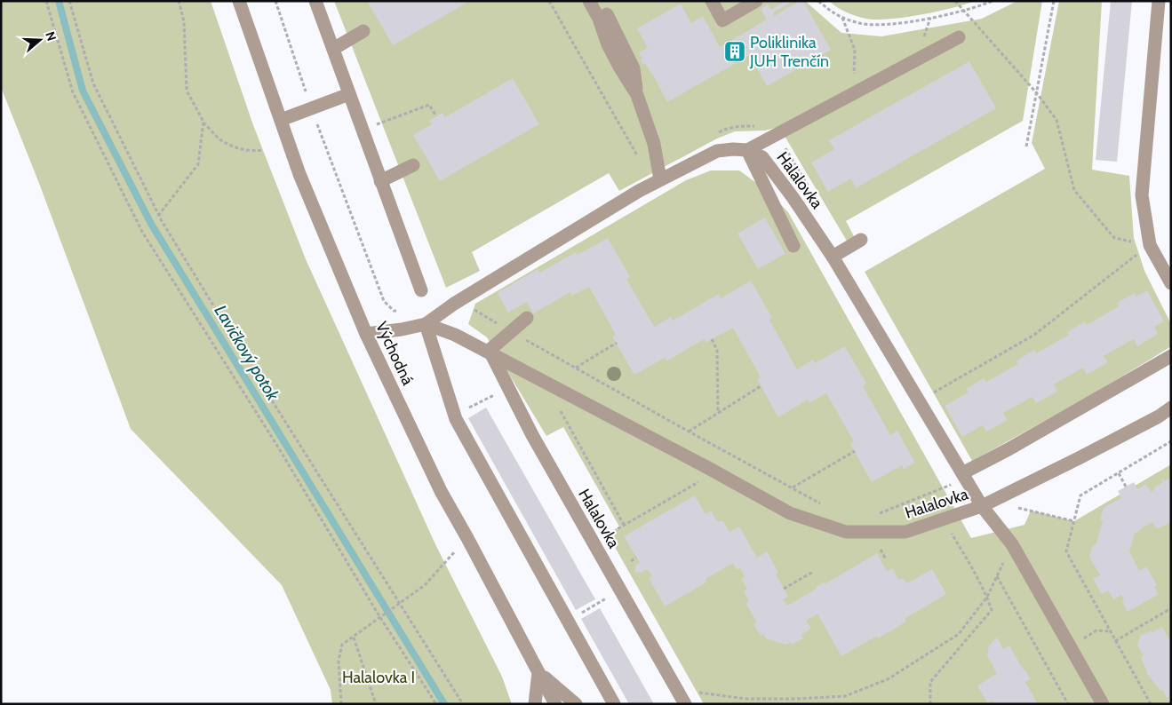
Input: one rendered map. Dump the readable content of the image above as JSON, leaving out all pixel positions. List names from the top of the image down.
{
  "streets": {
    "street": ["Halalovka", "Východná"]
  },
  "water": ["Lavičkový potok"],
  "parks": ["Halalovka I"],
  "places": {
    "building": ["Poliklinika JUH Trenčín"]
  },
  "north": "right"
}
